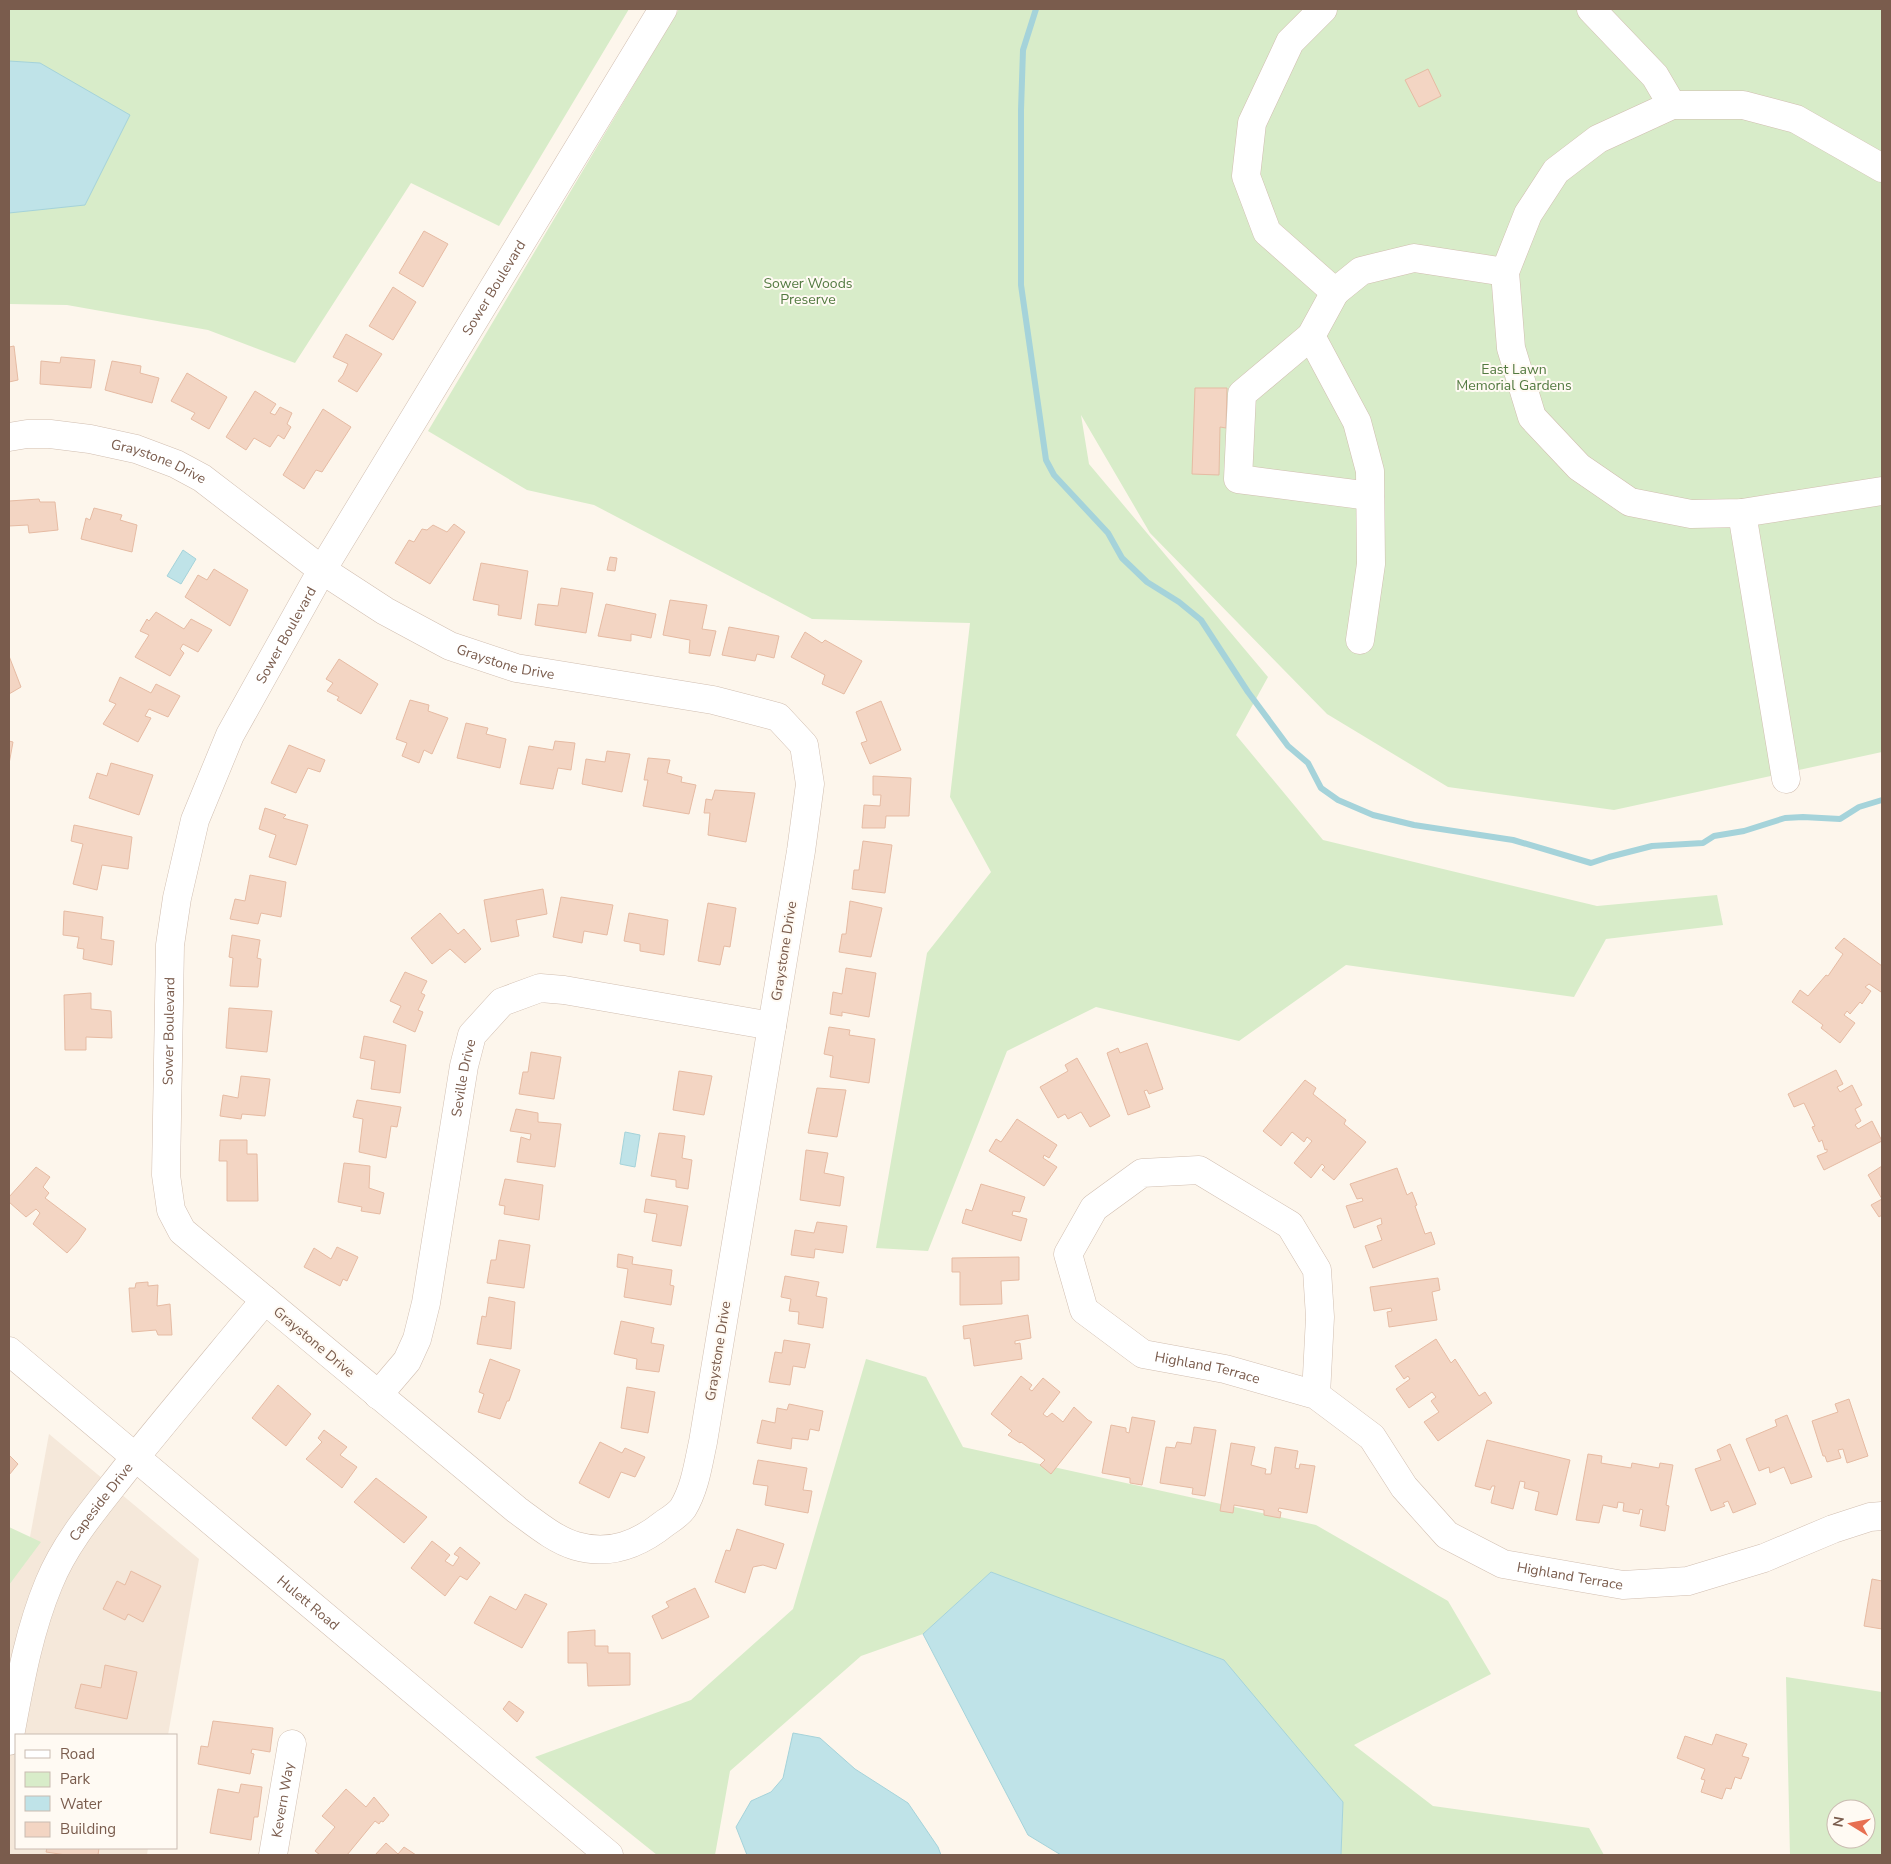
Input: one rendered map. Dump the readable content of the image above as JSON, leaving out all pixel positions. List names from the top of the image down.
{
  "streets": {
    "street": [
      "Sower Boulevard",
      "Graystone Drive",
      "Seville Drive",
      "Highland Terrace",
      "Capeside Drive",
      "Hulett Road",
      "Kevern Way"
    ]
  },
  "crossings": [
    ["Sower Boulevard", "Graystone Drive"],
    ["Sower Boulevard", "Capeside Drive"],
    ["Graystone Drive", "Seville Drive"],
    ["Graystone Drive", "Capeside Drive"],
    ["Capeside Drive", "Hulett Road"]
  ],
  "parks": ["Sower Woods Preserve", "East Lawn Memorial Gardens"],
  "legend": [
    "Road",
    "Park",
    "Water",
    "Building"
  ],
  "north": "left"
}
